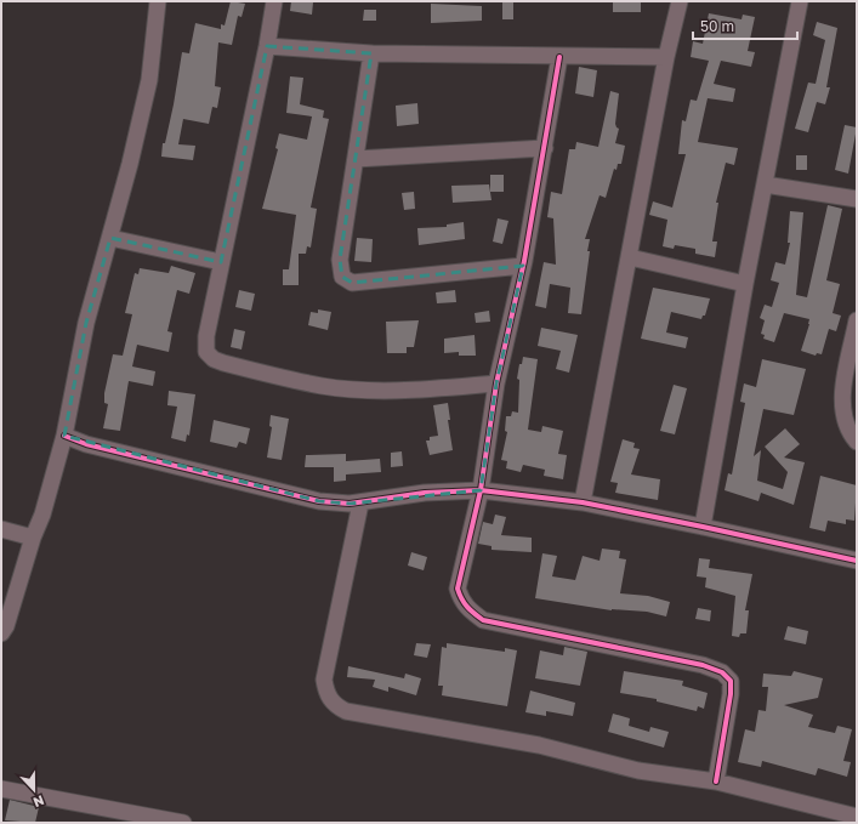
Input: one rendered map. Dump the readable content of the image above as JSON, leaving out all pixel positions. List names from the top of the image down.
{
  "scale_bar": "50 m",
  "north": "bottom"
}
